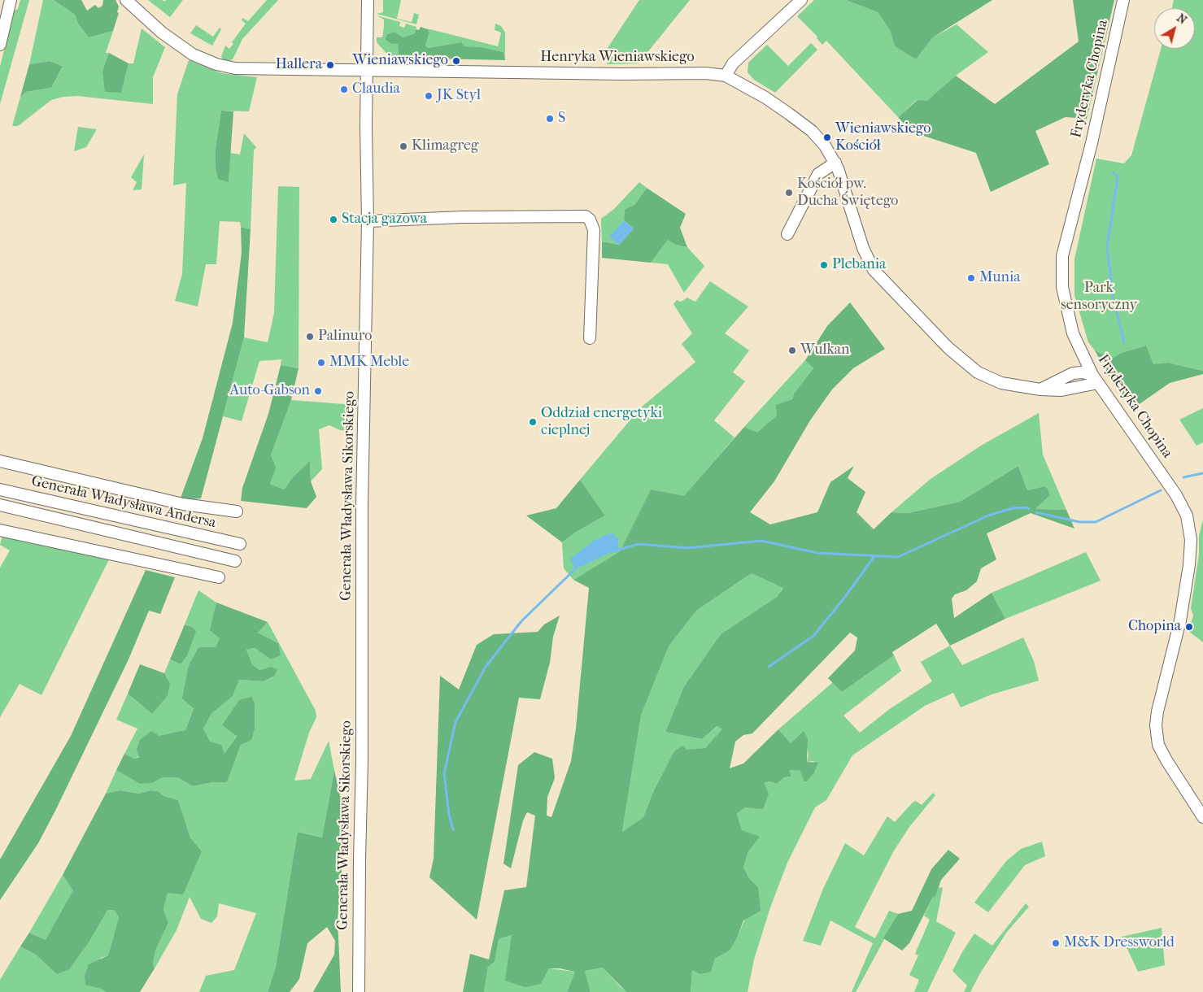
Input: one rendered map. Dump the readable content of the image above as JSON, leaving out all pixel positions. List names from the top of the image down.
{
  "streets": {
    "street": [
      "Henryka Wieniawskiego",
      "Fryderyka Chopina",
      "Generała Władysława Sikorskiego",
      "Generała Władysława Andersa"
    ]
  },
  "crossings": [
    ["Henryka Wieniawskiego", "Fryderyka Chopina"],
    ["Henryka Wieniawskiego", "Generała Władysława Sikorskiego"]
  ],
  "parks": ["Park sensoryczny"],
  "places": [
    "Wieniawskiego",
    "Hallera",
    "Claudia",
    "JK Styl",
    "S",
    "Wieniawskiego Kościół",
    "Klimagreg",
    "Kościół pw. Ducha Świętego",
    "Stacja gazowa",
    "Plebania",
    "Munia",
    "Palinuro",
    "Wulkan",
    "MMK Meble",
    "Auto-Gabson",
    "Oddział energetyki cieplnej",
    "Chopina",
    "M&K Dressworld"
  ],
  "north": "top right"
}
